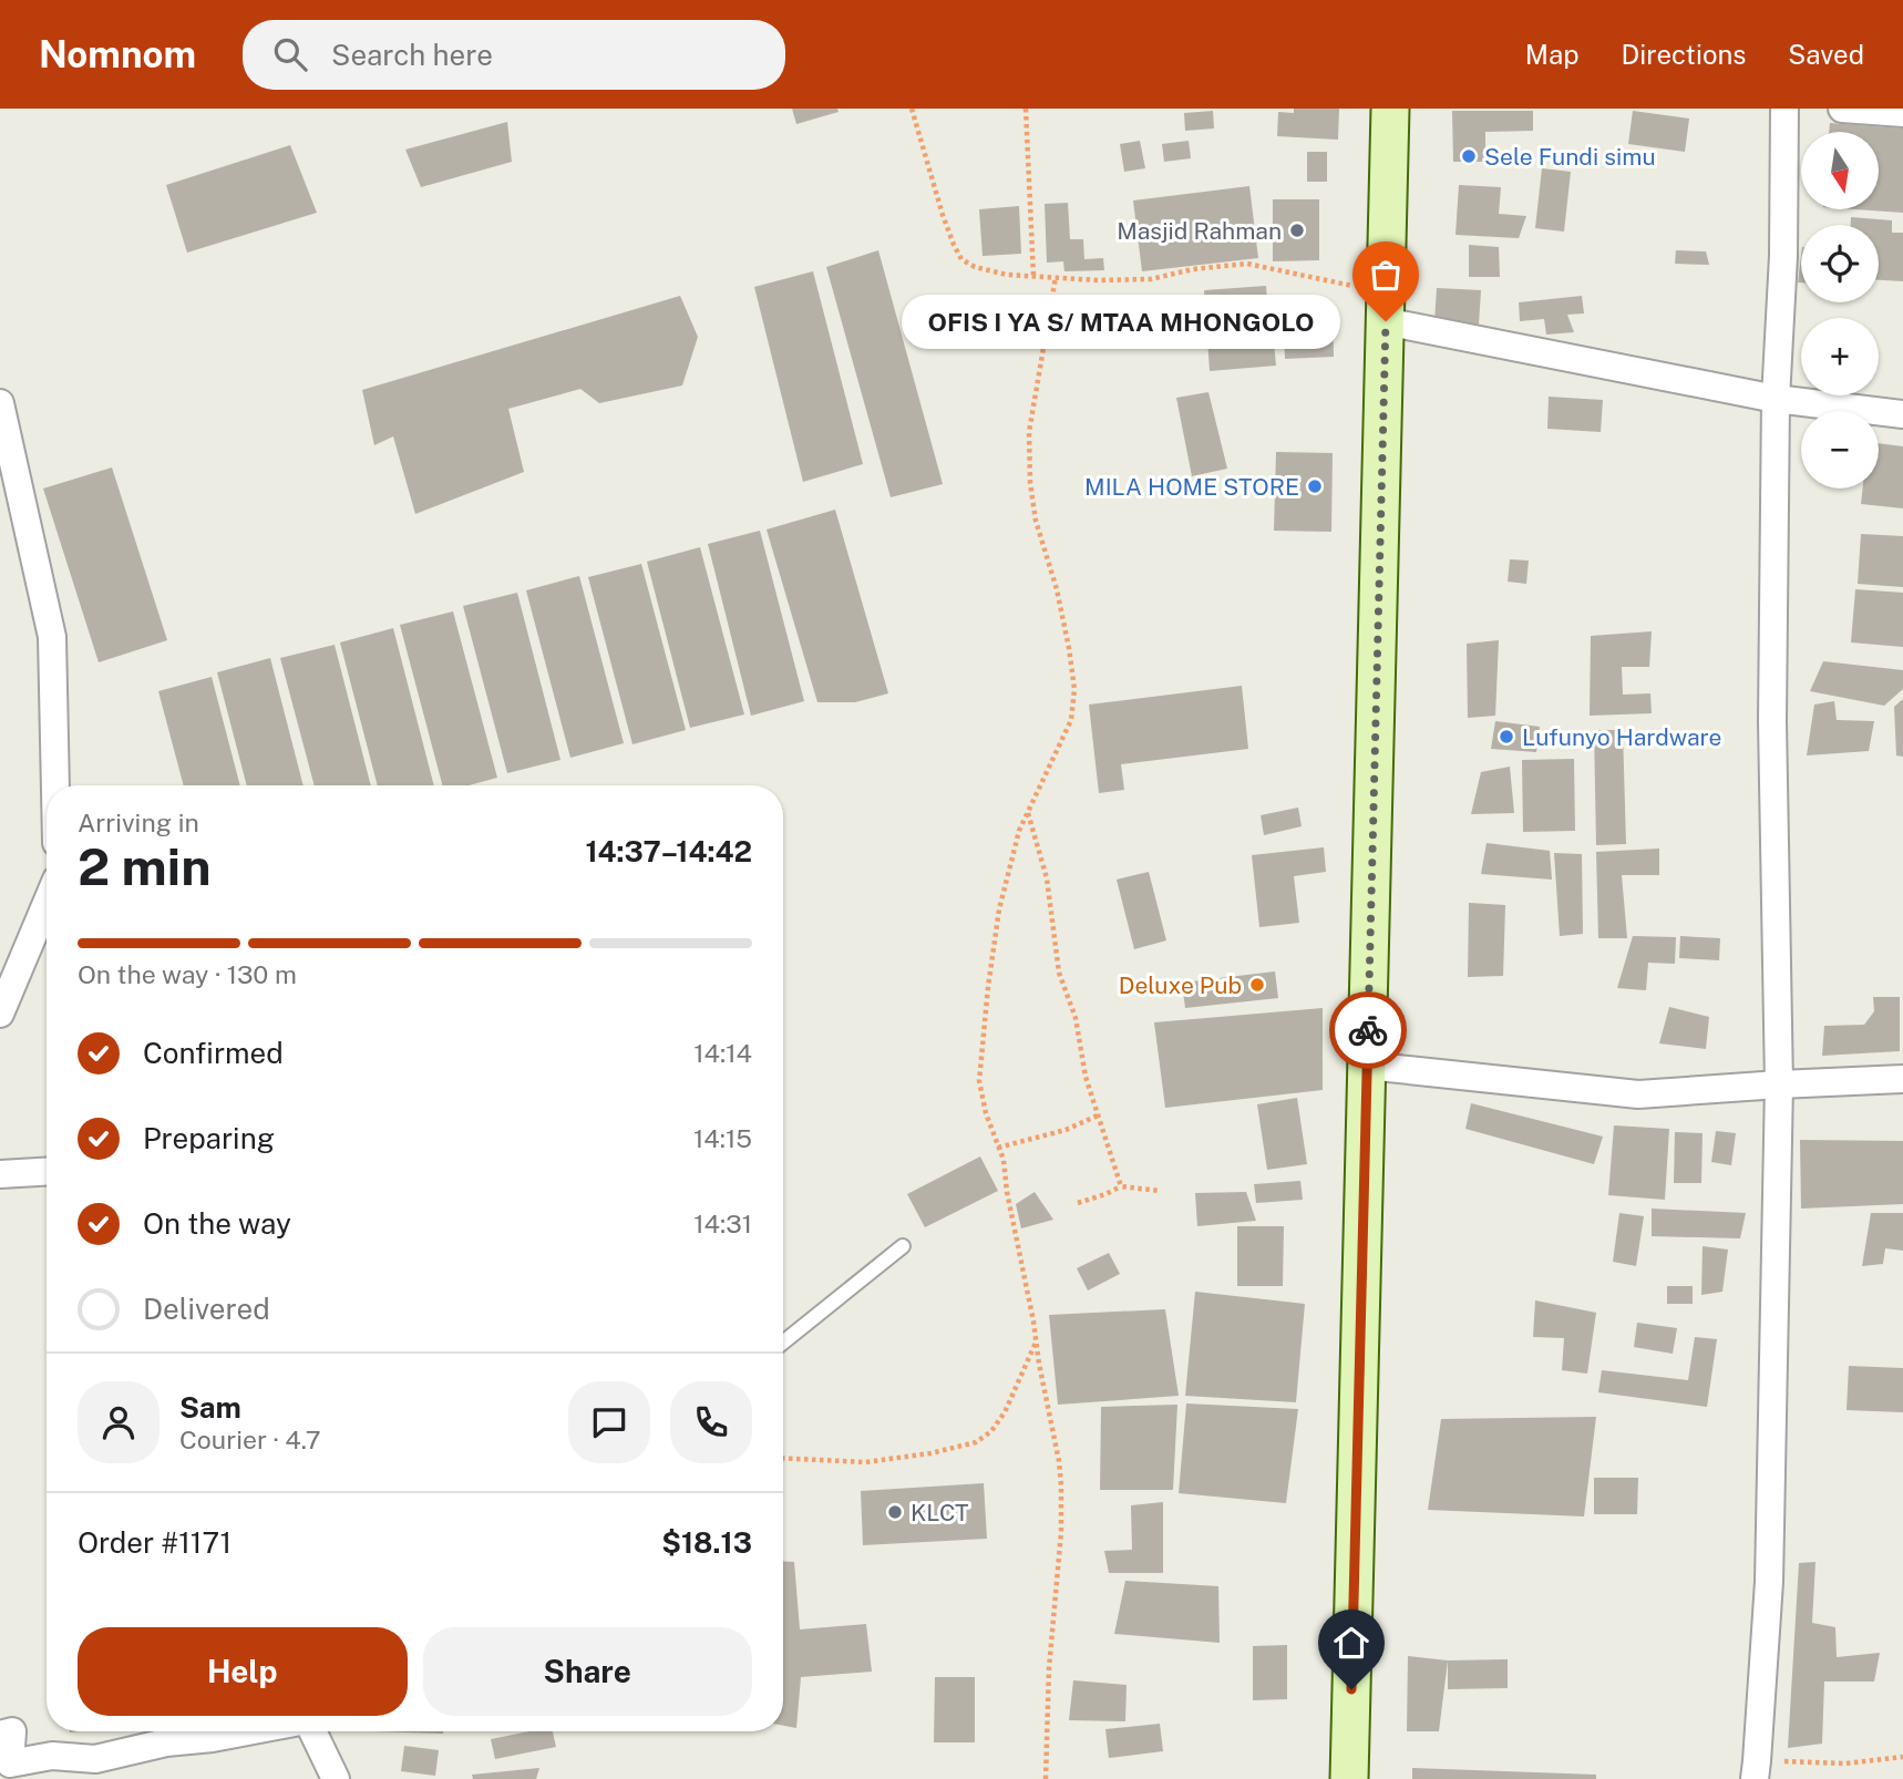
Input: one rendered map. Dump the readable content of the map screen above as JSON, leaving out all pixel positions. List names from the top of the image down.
{
  "places": [
    "Sele Fundi simu",
    "Masjid Rahman",
    "OFIS I YA S/ MTAA MHONGOLO",
    "MILA HOME STORE",
    "Lufunyo Hardware",
    "Deluxe Pub",
    "KLCT"
  ],
  "north": "bottom",
  "page": {
    "header": "Nomnom",
    "search": "Search here",
    "nav": ["Map", "Directions", "Saved"],
    "map_buttons": ["+", "−"],
    "bubble": "OFIS I YA S/ MTAA MHONGOLO",
    "heading": ["2 min", "Arriving in", "14:37–14:42"],
    "panel": [
      "Sam",
      "Courier · 4.7",
      "Order #1171",
      "$18.13"
    ],
    "bar": "On the way · 130 m",
    "list": [
      ["Confirmed", "14:14"],
      ["Preparing", "14:15"],
      ["On the way", "14:31"],
      "Delivered"
    ],
    "buttons": ["Help", "Share"]
  }
}
